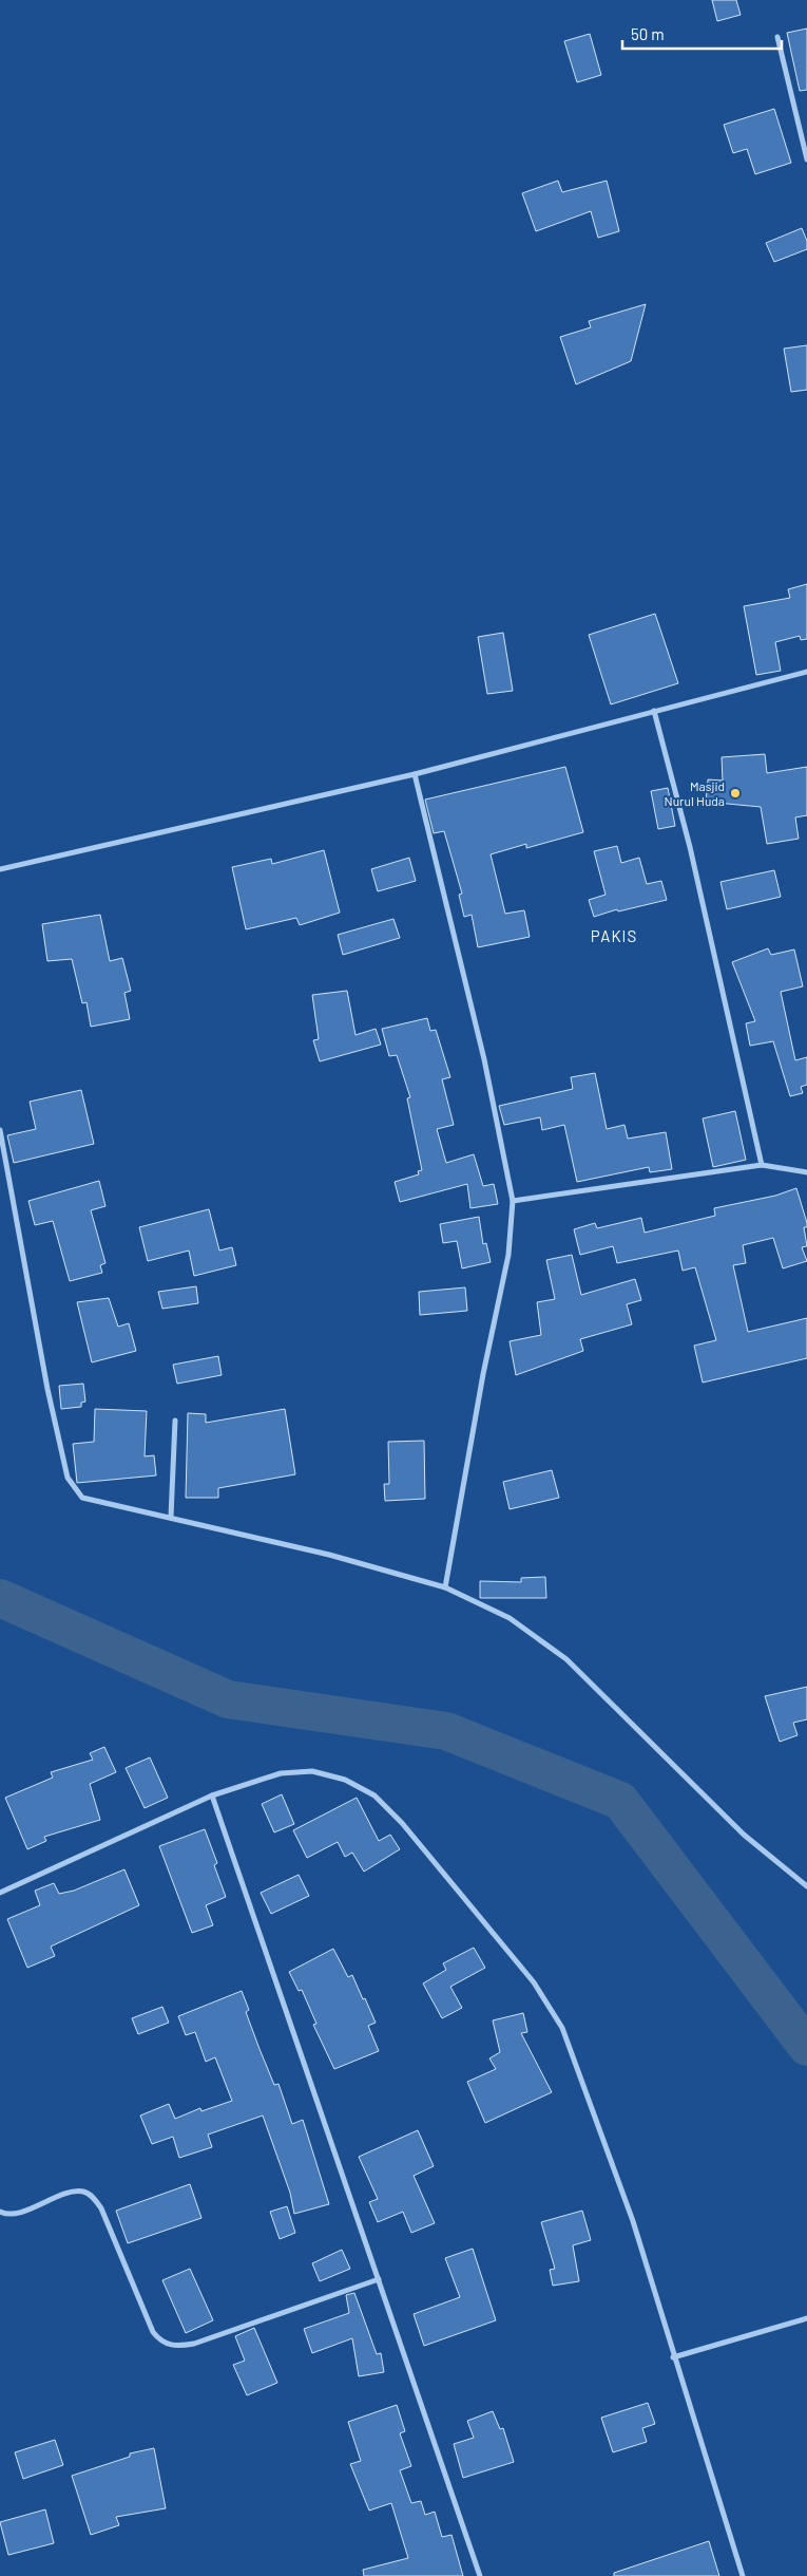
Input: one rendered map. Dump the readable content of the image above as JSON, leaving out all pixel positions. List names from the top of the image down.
{
  "districts": ["PAKIS"],
  "places": ["Masjid Nurul Huda"],
  "scale_bar": "50 m"
}
